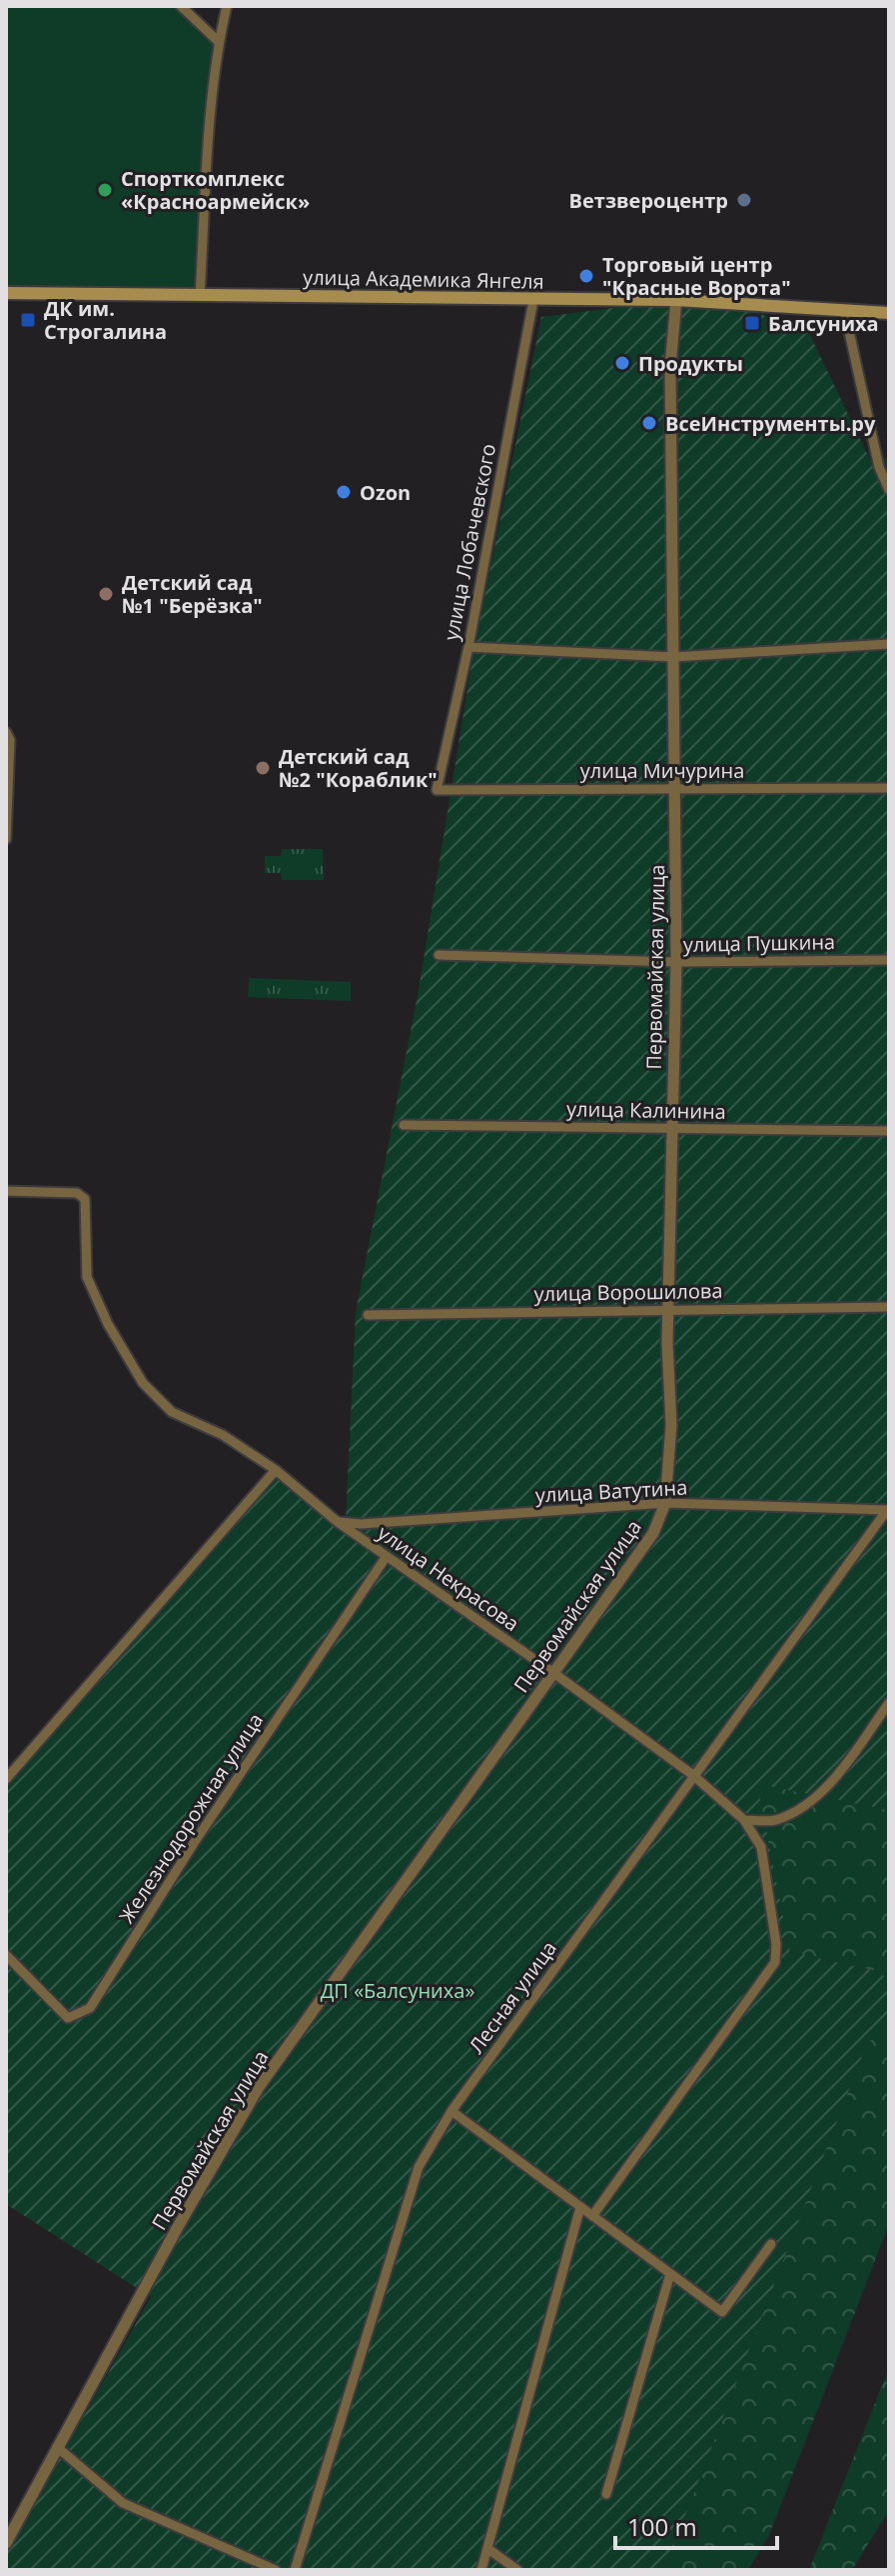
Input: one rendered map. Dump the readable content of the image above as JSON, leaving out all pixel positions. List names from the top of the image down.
{
  "streets": {
    "main road": ["улица Академика Янгеля"],
    "street": [
      "улица Лобачевского",
      "улица Мичурина",
      "улица Пушкина",
      "Первомайская улица",
      "улица Калинина",
      "улица Ворошилова",
      "улица Ватутина",
      "улица Некрасова",
      "Железнодорожная улица",
      "Лесная улица"
    ]
  },
  "crossings": [
    ["улица Академика Янгеля", "улица Лобачевского"],
    ["улица Академика Янгеля", "Первомайская улица"],
    ["улица Лобачевского", "улица Мичурина"],
    ["улица Мичурина", "Первомайская улица"],
    ["улица Пушкина", "Первомайская улица"],
    ["Первомайская улица", "улица Калинина"],
    ["Первомайская улица", "улица Ворошилова"],
    ["Первомайская улица", "улица Ватутина"],
    ["Первомайская улица", "улица Некрасова"],
    ["улица Ватутина", "улица Некрасова"],
    ["улица Ватутина", "Лесная улица"],
    ["улица Некрасова", "Железнодорожная улица"],
    ["улица Некрасова", "Лесная улица"]
  ],
  "parks": ["ДП «Балсуниха»"],
  "places": {
    "other": [
      "Спорткомплекс «Красноармейск»",
      "Ветзвероцентр",
      "Торговый центр \"Красные Ворота\"",
      "Продукты",
      "ВсеИнструменты.ру",
      "Ozon",
      "Детский сад №1 \"Берёзка\"",
      "Детский сад №2 \"Кораблик\""
    ],
    "transit": ["ДК им. Строгалина", "Балсуниха"]
  },
  "scale_bar": "100 m"
}
